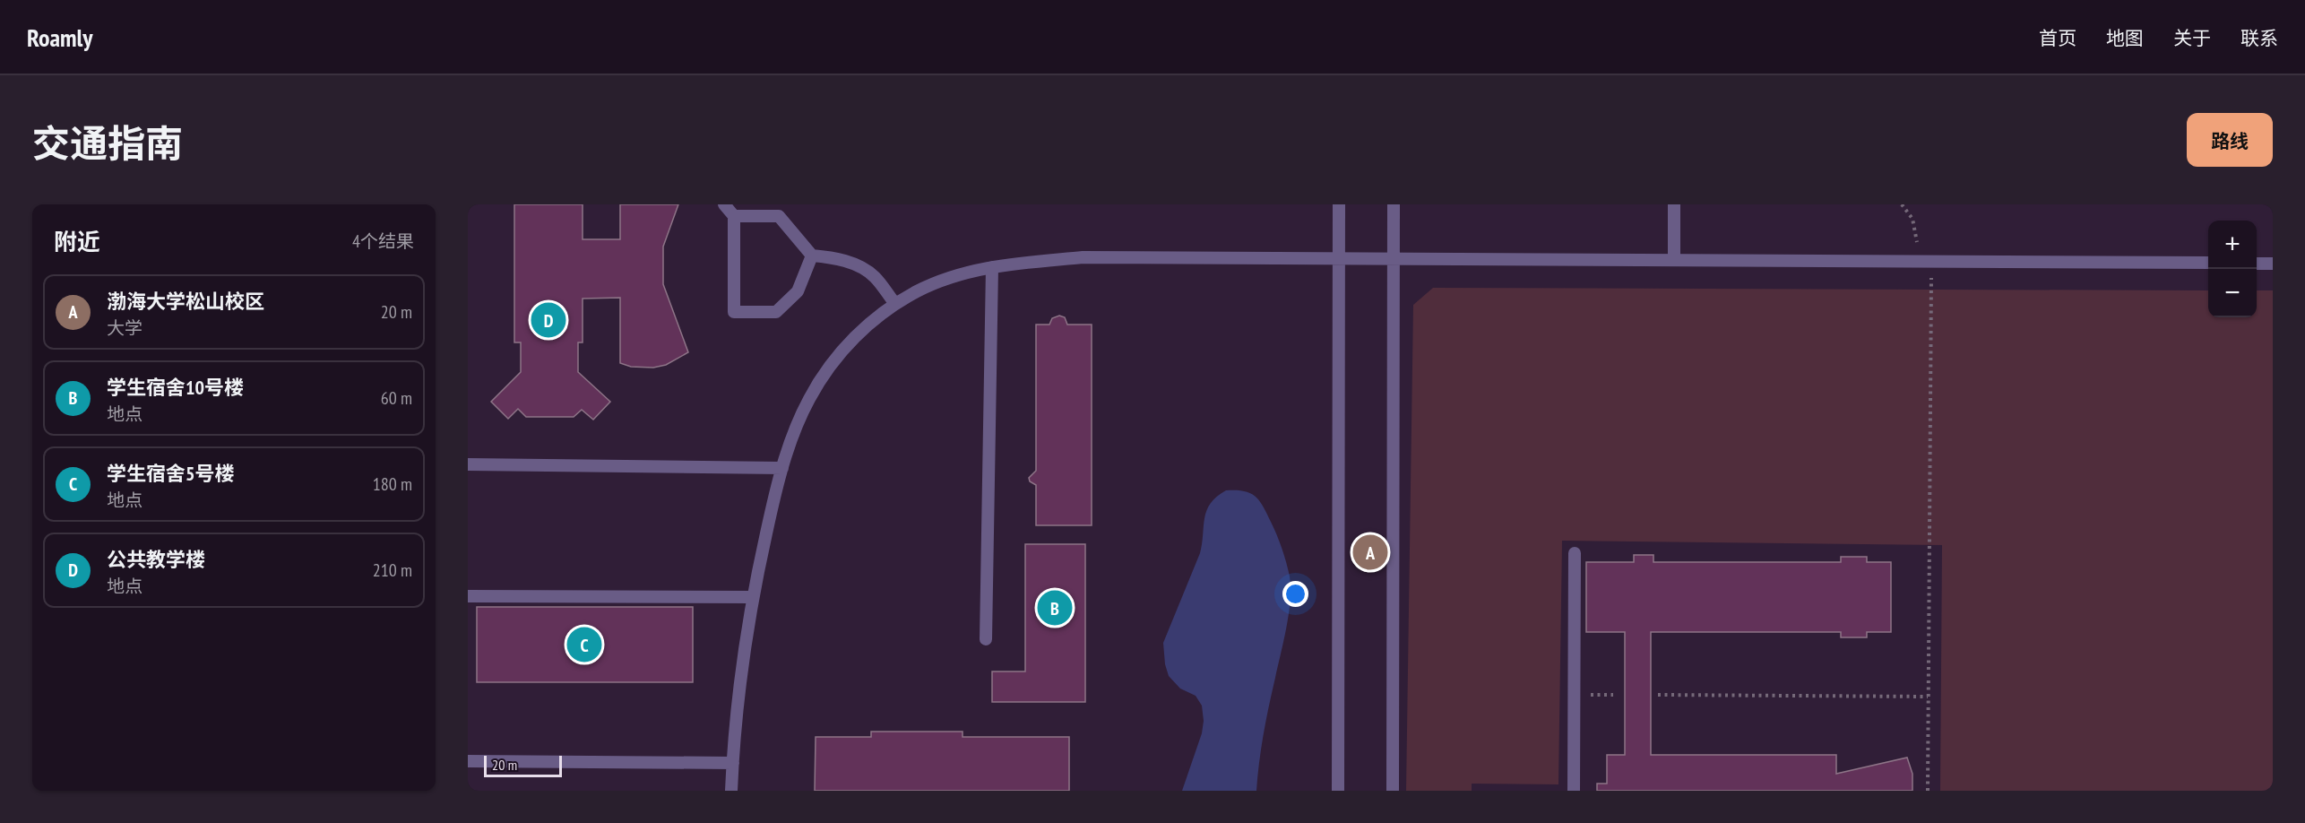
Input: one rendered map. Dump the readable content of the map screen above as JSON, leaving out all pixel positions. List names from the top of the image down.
{
  "scale_bar": "20 m",
  "page": {
    "header": "Roamly",
    "nav": [
      "首页",
      "地图",
      "关于",
      "联系"
    ],
    "title": "交通指南",
    "buttons": "路线",
    "heading": ["附近", "4个结果"],
    "map_buttons": ["+", "−"],
    "list": [
      {
        "mark": "A",
        "name": "渤海大学松山校区",
        "note": "大学",
        "value": "20 m"
      },
      {
        "mark": "B",
        "name": "学生宿舍10号楼",
        "note": "地点",
        "value": "60 m"
      },
      {
        "mark": "C",
        "name": "学生宿舍5号楼",
        "note": "地点",
        "value": "180 m"
      },
      {
        "mark": "D",
        "name": "公共教学楼",
        "note": "地点",
        "value": "210 m"
      }
    ],
    "pins": [
      "D",
      "A",
      "B",
      "C"
    ],
    "scale": "20 m"
  }
}
